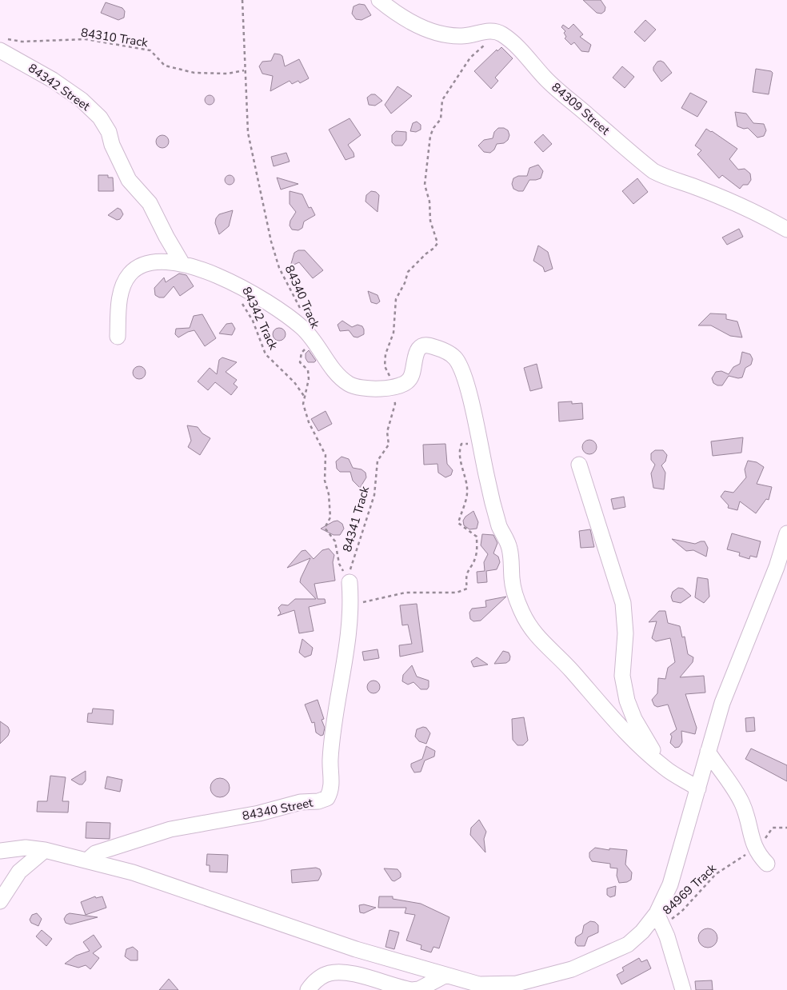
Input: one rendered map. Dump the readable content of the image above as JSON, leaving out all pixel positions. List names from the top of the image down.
{
  "streets": {
    "street": ["84342 Street", "84309 Street", "84340 Street"],
    "path": [
      "84310 Track",
      "84340 Track",
      "84342 Track",
      "84341 Track",
      "84969 Track"
    ]
  },
  "crossings": [
    ["84310 Track", "84342 Street"],
    ["84310 Track", "84340 Track"],
    ["84309 Street", "84341 Track"],
    ["84340 Track", "84342 Track"],
    ["84340 Track", "84341 Track"],
    ["84340 Track", "84340 Street"],
    ["84341 Track", "84340 Street"]
  ]
}
